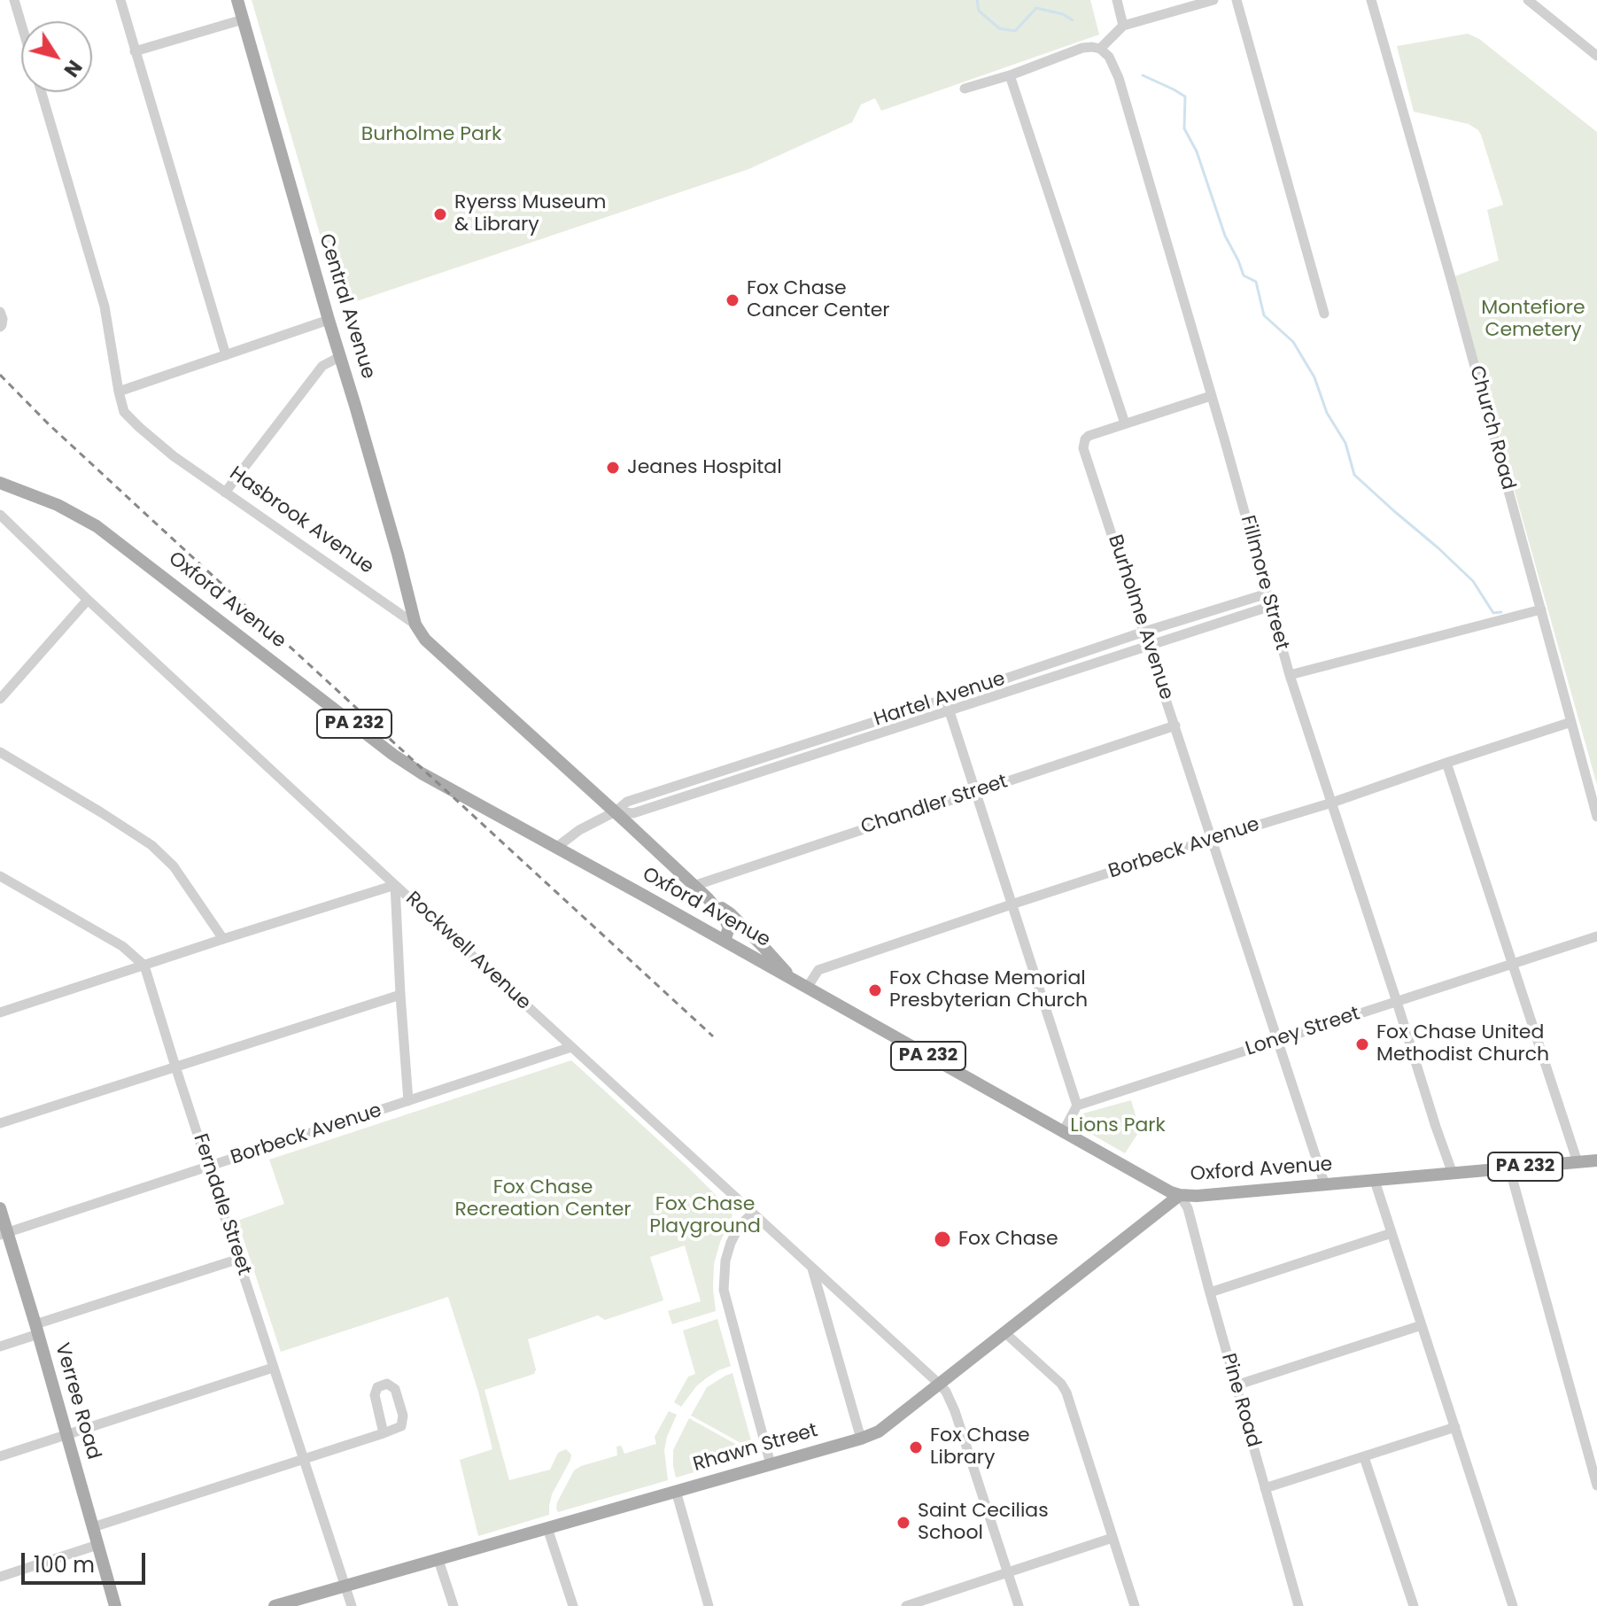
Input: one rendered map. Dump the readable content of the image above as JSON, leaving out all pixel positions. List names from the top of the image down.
{
  "streets": {
    "main road": [
      "Central Avenue",
      "Hasbrook Avenue",
      "Oxford Avenue",
      "PA 232",
      "Verree Road",
      "Rhawn Street"
    ],
    "street": [
      "Church Road",
      "Fillmore Street",
      "Burholme Avenue",
      "Hartel Avenue",
      "Chandler Street",
      "Borbeck Avenue",
      "Rockwell Avenue",
      "Loney Street",
      "Ferndale Street",
      "Pine Road"
    ]
  },
  "crossings": [
    ["Central Avenue", "Hasbrook Avenue"],
    ["Church Road", "Borbeck Avenue"],
    ["Hasbrook Avenue", "Oxford Avenue"],
    ["Hasbrook Avenue", "Hartel Avenue"],
    ["Hasbrook Avenue", "Chandler Street"],
    ["Fillmore Street", "Oxford Avenue"],
    ["Fillmore Street", "Burholme Avenue"],
    ["Fillmore Street", "Hartel Avenue"],
    ["Fillmore Street", "PA 232"],
    ["Fillmore Street", "Borbeck Avenue"],
    ["Fillmore Street", "Loney Street"],
    ["Oxford Avenue", "Burholme Avenue"],
    ["Oxford Avenue", "Hartel Avenue"],
    ["Oxford Avenue", "PA 232"],
    ["Oxford Avenue", "Borbeck Avenue"],
    ["Oxford Avenue", "Pine Road"],
    ["Oxford Avenue", "Rhawn Street"],
    ["Burholme Avenue", "Hartel Avenue"],
    ["Burholme Avenue", "Chandler Street"],
    ["Burholme Avenue", "Borbeck Avenue"],
    ["Burholme Avenue", "Loney Street"],
    ["Borbeck Avenue", "Rockwell Avenue"],
    ["Borbeck Avenue", "Ferndale Street"],
    ["Borbeck Avenue", "Verree Road"],
    ["Rockwell Avenue", "Rhawn Street"],
    ["Ferndale Street", "Rhawn Street"],
    ["Pine Road", "Rhawn Street"]
  ],
  "parks": [
    "Burholme Park",
    "Montefiore Cemetery",
    "Lions Park",
    "Fox Chase Recreation Center",
    "Fox Chase Playground"
  ],
  "places": [
    "Ryerss Museum & Library",
    "Fox Chase Cancer Center",
    "Jeanes Hospital",
    "Fox Chase Memorial Presbyterian Church",
    "Fox Chase United Methodist Church",
    "Fox Chase",
    "Fox Chase Library",
    "Saint Cecilias School"
  ],
  "scale_bar": "100 m",
  "north": "bottom right"
}
